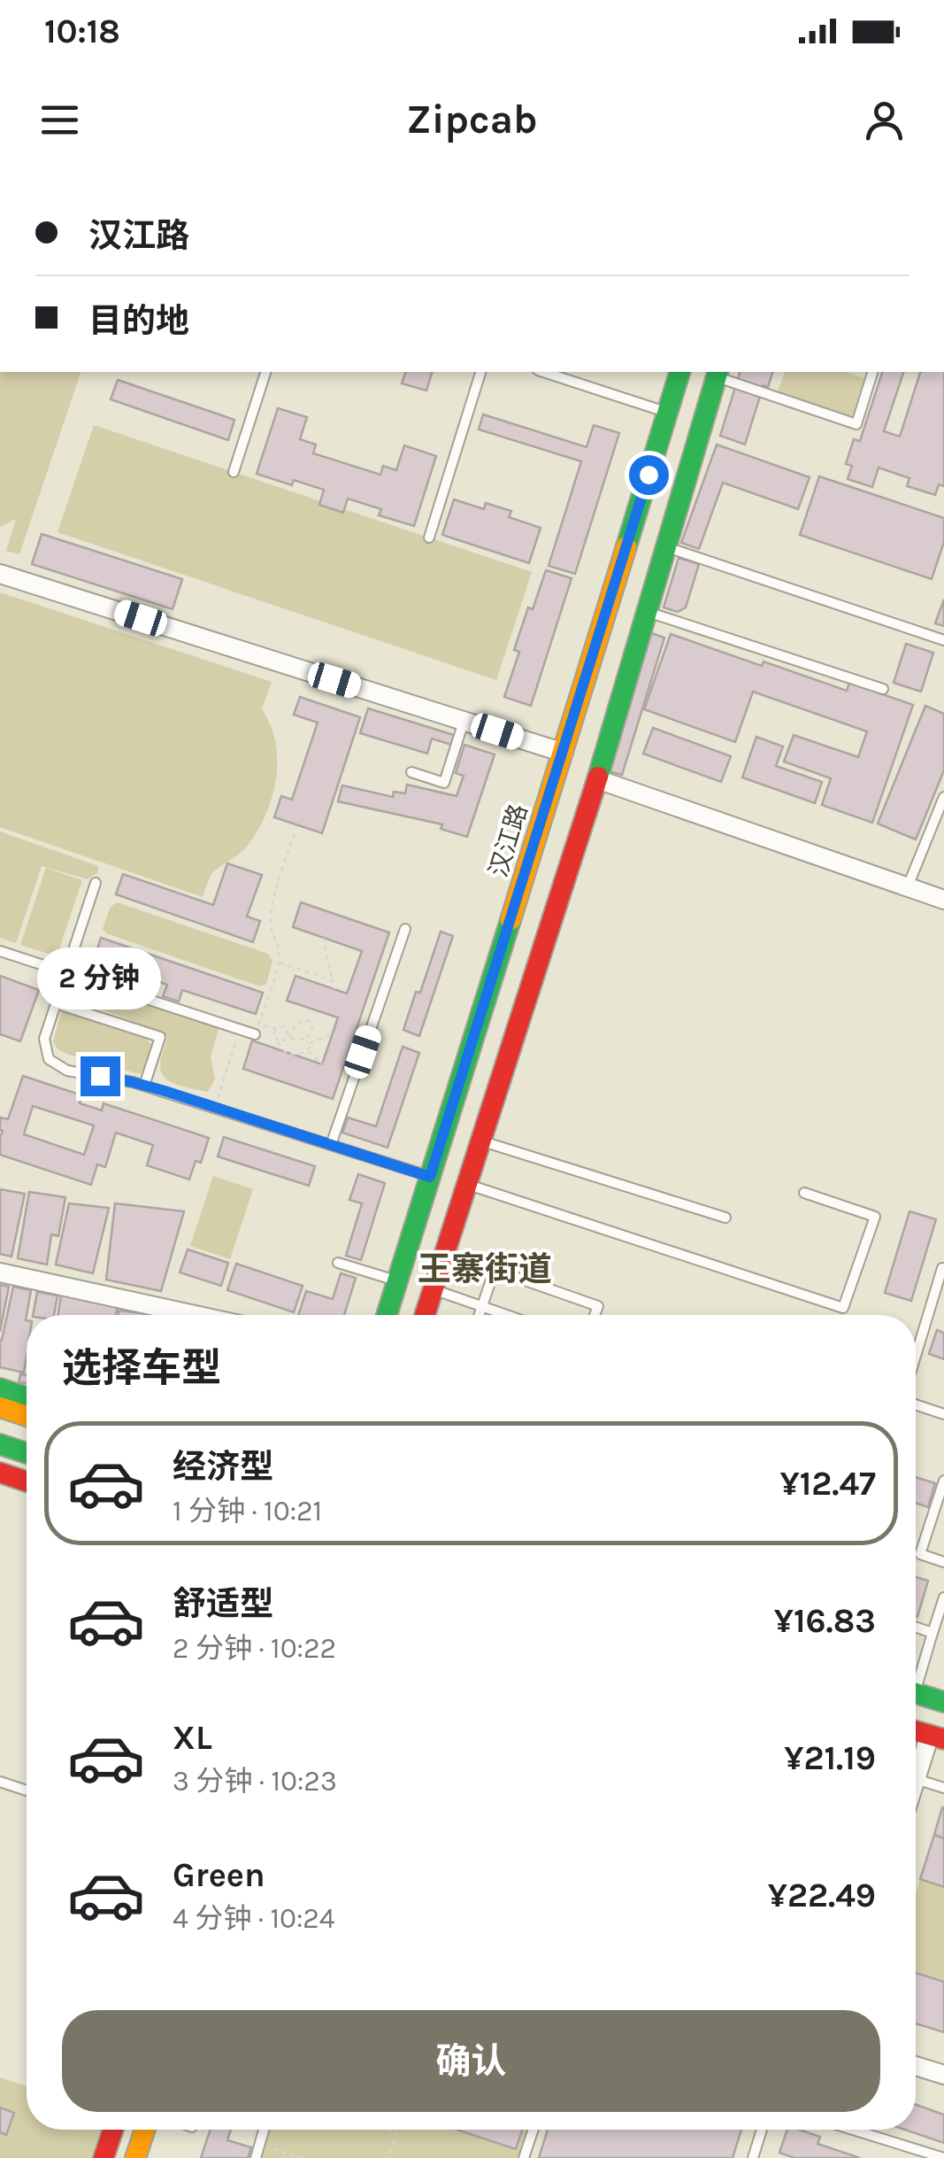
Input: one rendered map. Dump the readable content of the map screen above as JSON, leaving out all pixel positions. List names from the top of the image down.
{
  "streets": {
    "main road": ["汉江路"]
  },
  "districts": ["王寨街道"],
  "page": {
    "status": "10:18",
    "header": "Zipcab",
    "banner": ["汉江路", "目的地"],
    "bubble": "2 分钟",
    "heading": "选择车型",
    "list": [
      {
        "name": "经济型",
        "note": "1 分钟 · 10:21",
        "value": "¥12.47"
      },
      {
        "name": "舒适型",
        "note": "2 分钟 · 10:22",
        "value": "¥16.83"
      },
      {
        "name": "XL",
        "note": "3 分钟 · 10:23",
        "value": "¥21.19"
      },
      {
        "name": "Green",
        "note": "4 分钟 · 10:24",
        "value": "¥22.49"
      }
    ],
    "buttons": "确认"
  }
}
